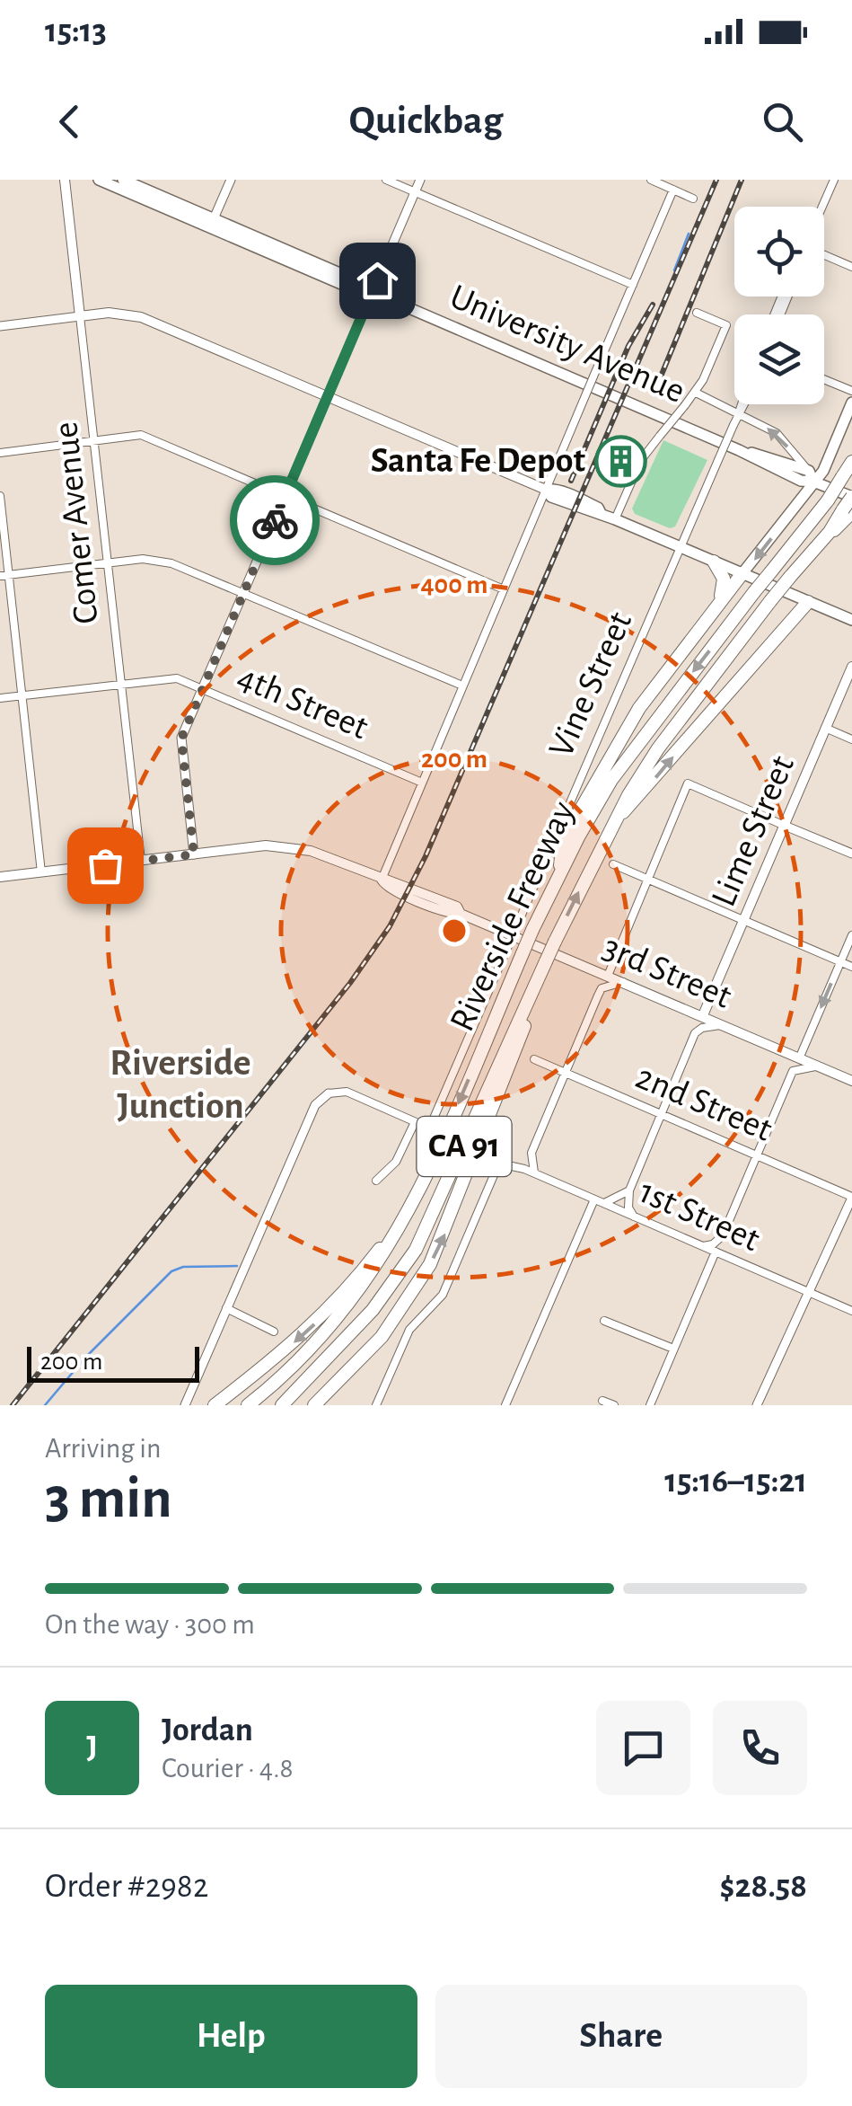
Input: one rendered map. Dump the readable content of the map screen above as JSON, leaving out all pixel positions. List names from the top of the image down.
{
  "streets": {
    "highway": ["Riverside Freeway", "CA 91"],
    "main road": [
      "University Avenue",
      "Comer Avenue",
      "Lime Street",
      "3rd Street"
    ],
    "street": [
      "Vine Street",
      "4th Street",
      "2nd Street",
      "1st Street"
    ]
  },
  "crossings": [
    ["University Avenue", "Riverside Freeway"],
    ["Comer Avenue", "4th Street"],
    ["Comer Avenue", "3rd Street"],
    ["Vine Street", "3rd Street"],
    ["Lime Street", "3rd Street"]
  ],
  "districts": ["Riverside Junction"],
  "places": {
    "building": ["Santa Fe Depot"]
  },
  "scale_bar": "200 m",
  "page": {
    "status": "15:13",
    "header": "Quickbag",
    "scale": "200 m",
    "heading": ["3 min", "Arriving in", "15:16–15:21"],
    "panel": [
      "Jordan",
      "Courier · 4.8",
      "Order #2982",
      "$28.58"
    ],
    "bar": "On the way · 300 m",
    "round": "J",
    "buttons": ["Help", "Share"]
  },
  "rings": ["400 m", "200 m"]
}
